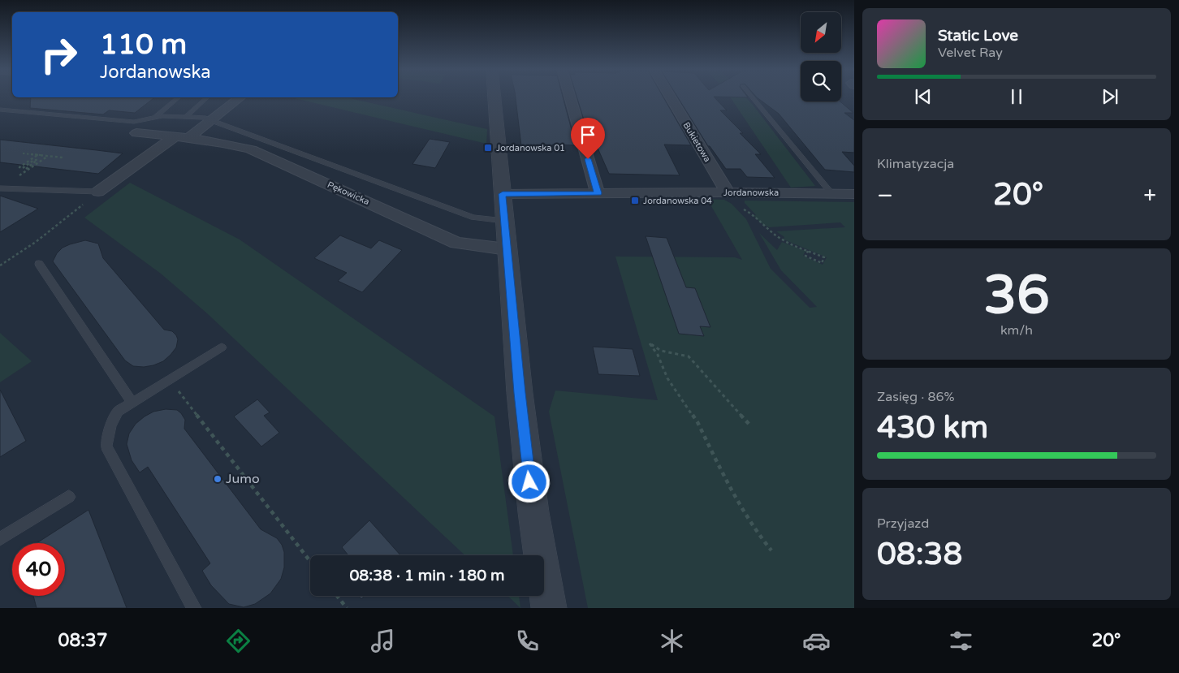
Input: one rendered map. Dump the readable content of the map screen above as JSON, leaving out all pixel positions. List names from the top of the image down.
{
  "streets": {
    "street": ["Bukietowa", "Jordanowska", "Pękowicka"]
  },
  "crossings": [
    ["Bukietowa", "Jordanowska"]
  ],
  "places": {
    "transit": ["Jordanowska 01", "Jordanowska 04"],
    "other": ["Jumo"]
  },
  "north": "bottom left",
  "page": {
    "turn": ["110 m", "Jordanowska"],
    "song": ["Static Love", "Velvet Ray"],
    "tile": [
      "Klimatyzacja",
      ["36", "km/h"],
      ["Zasięg · 86%", "430 km"],
      ["Przyjazd", "08:38"]
    ],
    "heat": ["−", "20°", "+"],
    "limit": "40",
    "trip": "08:38 · 1 min · 180 m",
    "tabs": ["08:37", "20°"]
  }
}
